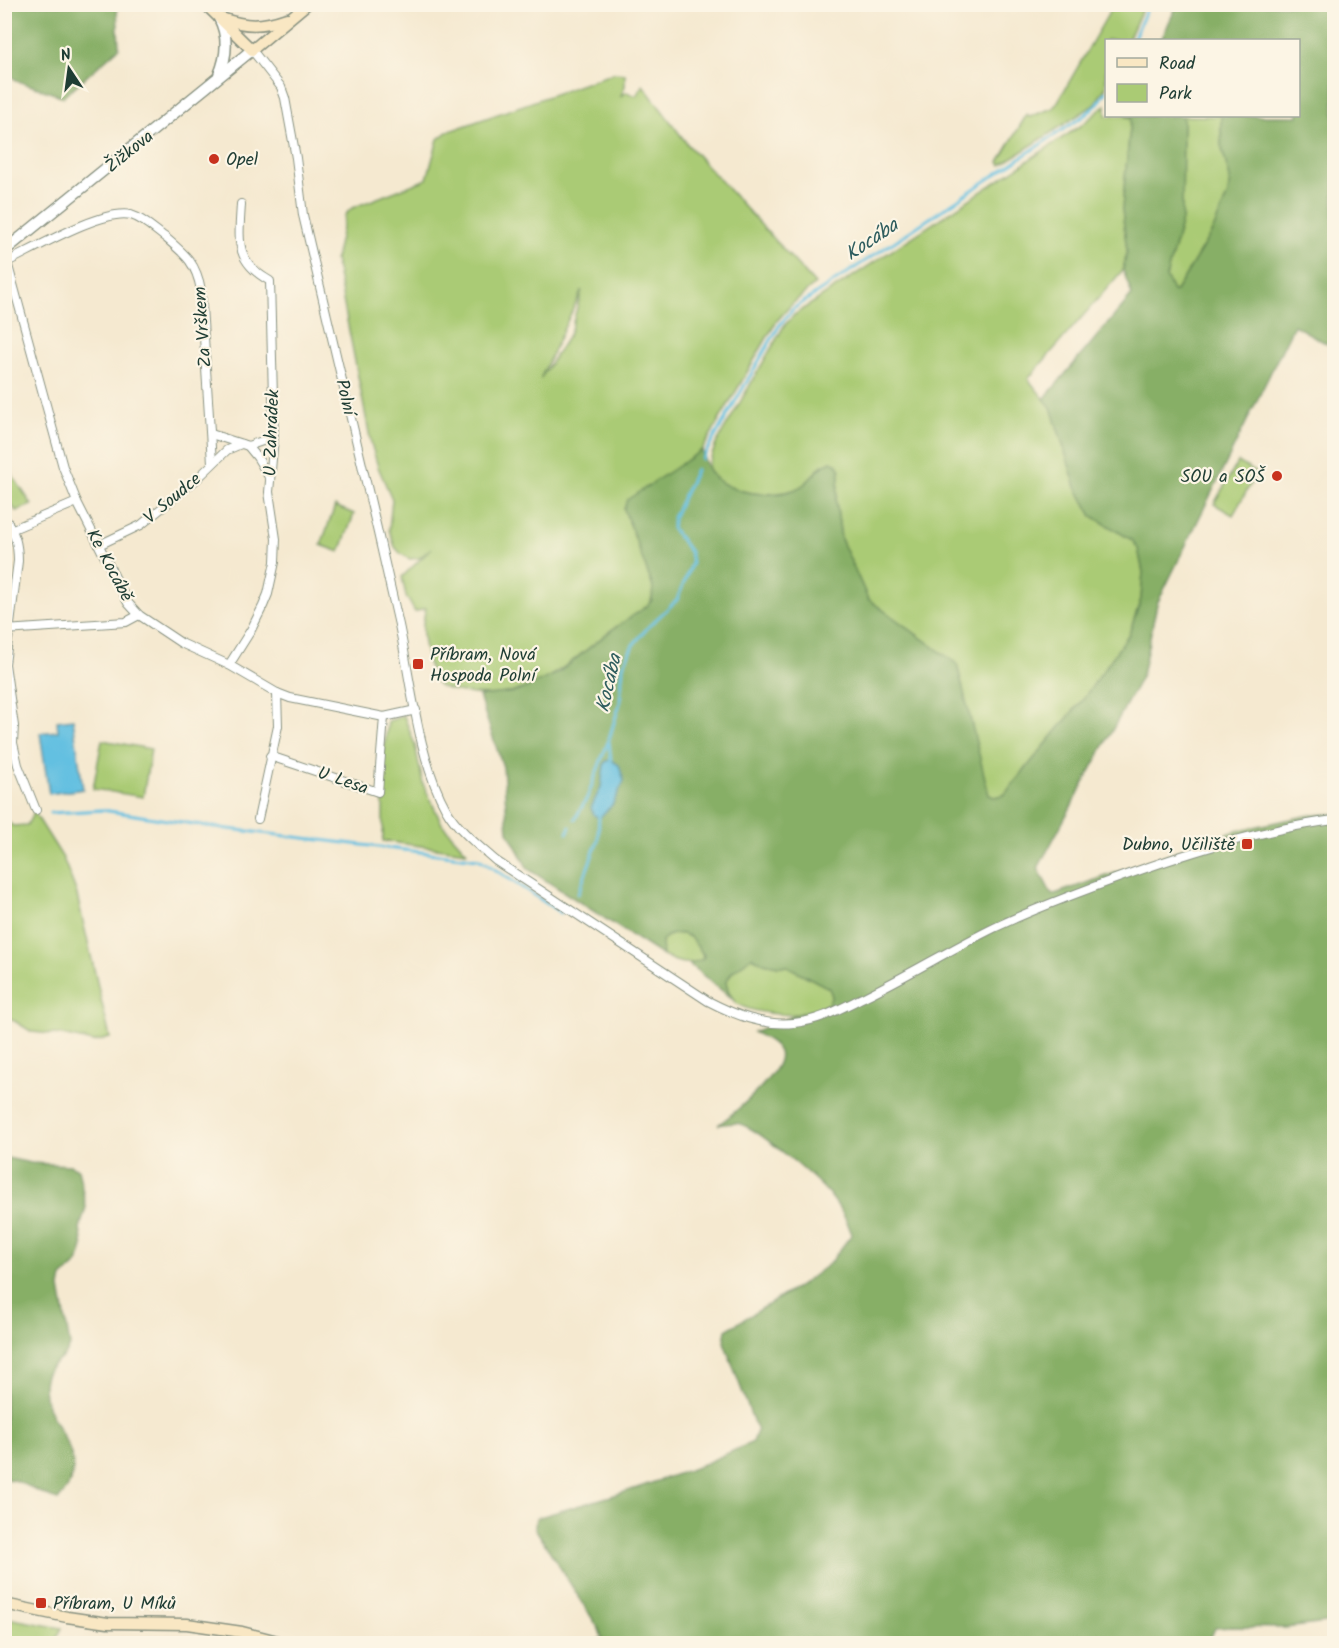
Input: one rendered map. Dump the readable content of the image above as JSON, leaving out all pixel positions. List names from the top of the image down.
{
  "streets": {
    "street": [
      "Žižkova",
      "Za Vrškem",
      "Polní",
      "U Zahrádek",
      "V Soudce",
      "Ke Kocábě",
      "U Lesa"
    ]
  },
  "crossings": [
    ["Žižkova", "Za Vrškem"],
    ["Žižkova", "Polní"],
    ["Žižkova", "Ke Kocábě"],
    ["Za Vrškem", "V Soudce"],
    ["Za Vrškem", "Ke Kocábě"],
    ["Polní", "Ke Kocábě"],
    ["U Zahrádek", "V Soudce"],
    ["U Zahrádek", "Ke Kocábě"],
    ["V Soudce", "Ke Kocábě"],
    ["Ke Kocábě", "U Lesa"]
  ],
  "water": ["Kocába"],
  "places": {
    "other": ["Opel", "SOU a SOŠ"],
    "transit": ["Příbram, Nová Hospoda Polní", "Dubno, Učiliště", "Příbram, U Míků"]
  },
  "legend": ["Road", "Park"],
  "north": "top"
}
